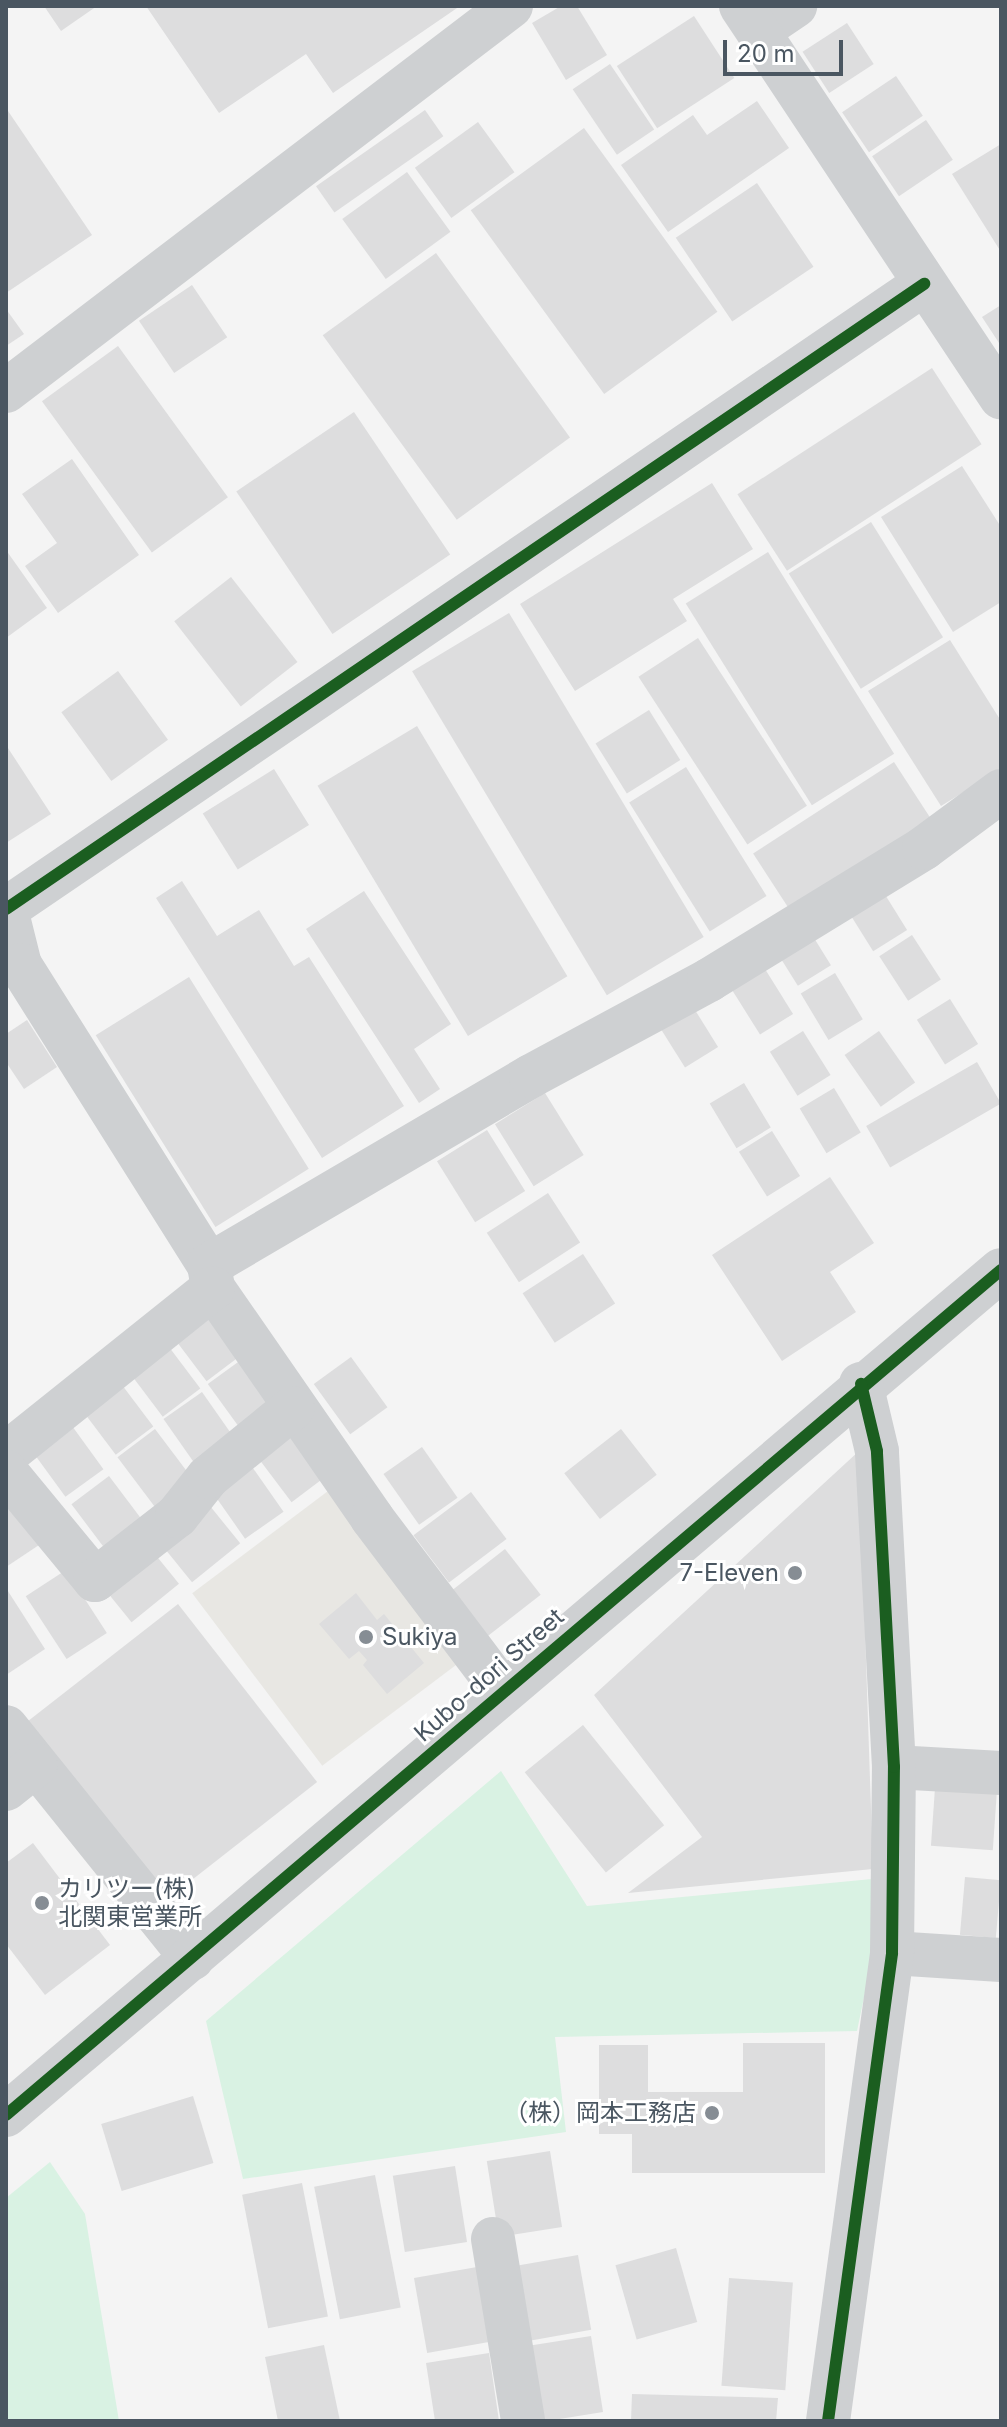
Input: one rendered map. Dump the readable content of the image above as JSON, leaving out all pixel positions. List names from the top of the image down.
{
  "streets": {
    "street": ["Kubo-dori Street"]
  },
  "places": [
    "7-Eleven",
    "Sukiya",
    "カリツー(株) 北関東営業所",
    "（株）岡本工務店"
  ],
  "scale_bar": "20 m"
}
